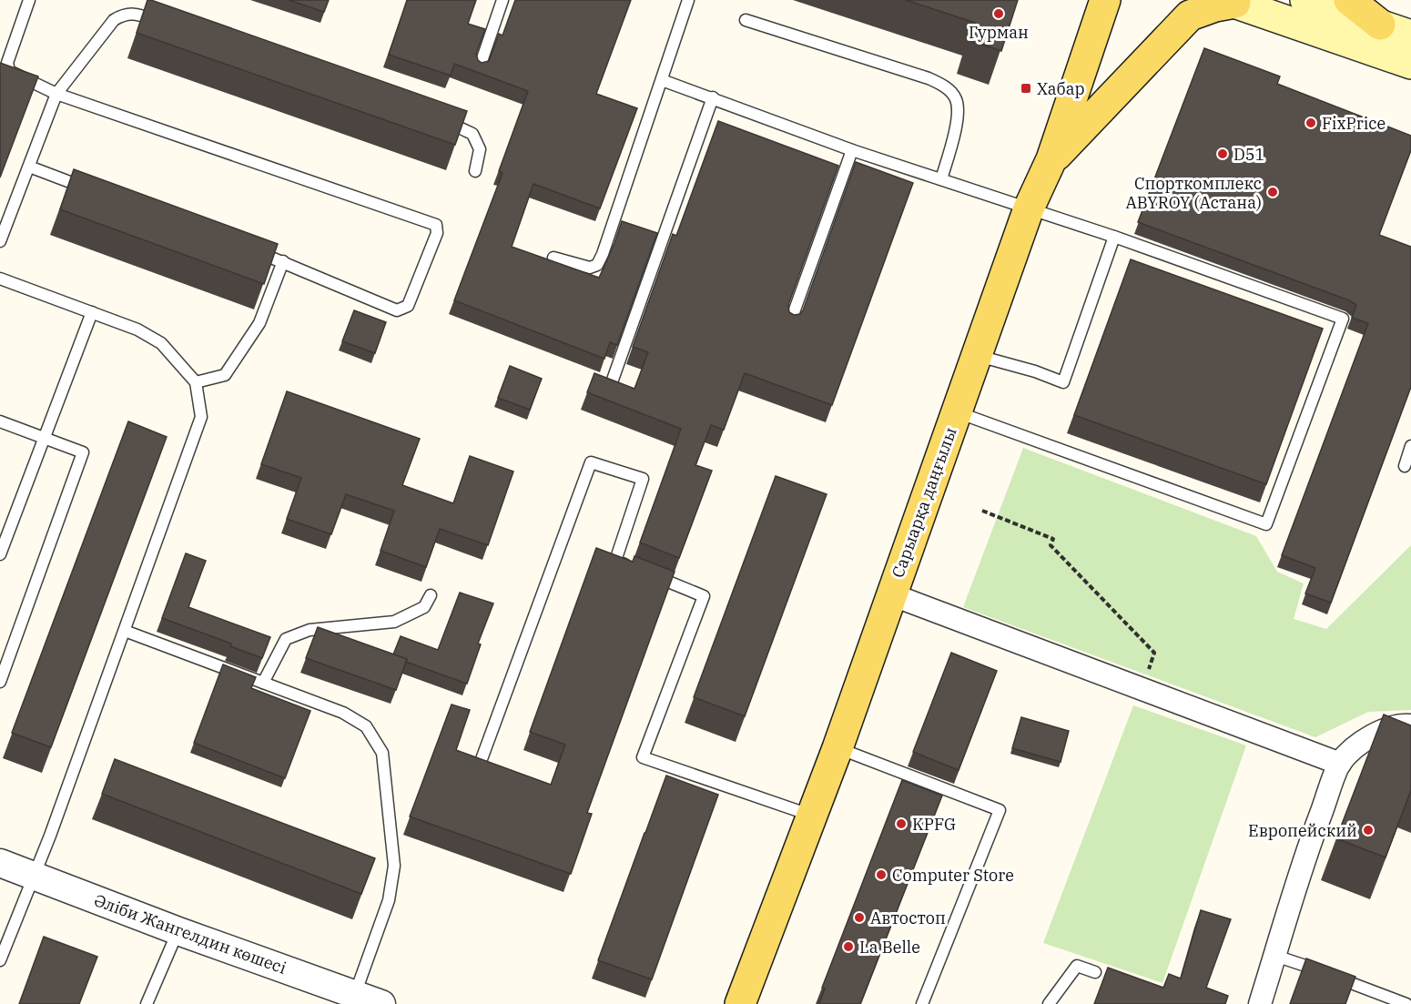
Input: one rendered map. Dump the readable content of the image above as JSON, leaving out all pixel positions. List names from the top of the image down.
{
  "streets": {
    "main road": ["Сарыарқа даңғылы"],
    "street": ["Әліби Жангелдин көшесі"]
  },
  "places": {
    "other": [
      "Гурман",
      "FixPrice",
      "D51",
      "Спорткомплекс ABYROY (Астана)",
      "KPFG",
      "Европейский",
      "Computer Store",
      "Автостоп",
      "La Belle"
    ],
    "transit": ["Хабар"]
  }
}
